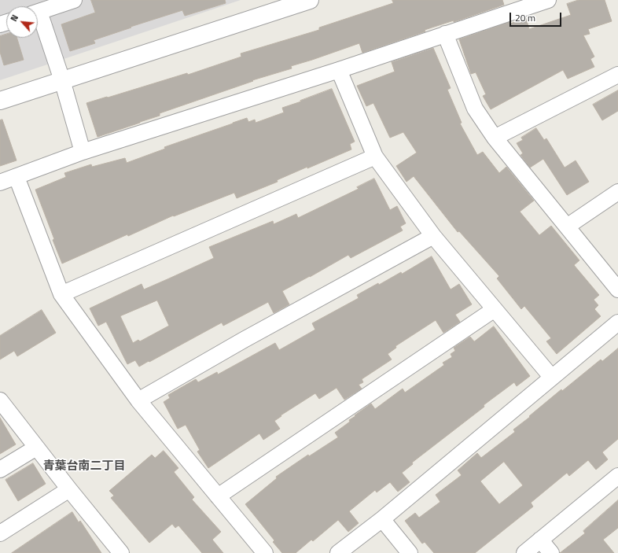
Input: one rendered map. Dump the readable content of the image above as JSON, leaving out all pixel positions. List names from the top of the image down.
{
  "districts": ["青葉台南二丁目"],
  "scale_bar": "20 m",
  "north": "top left"
}
